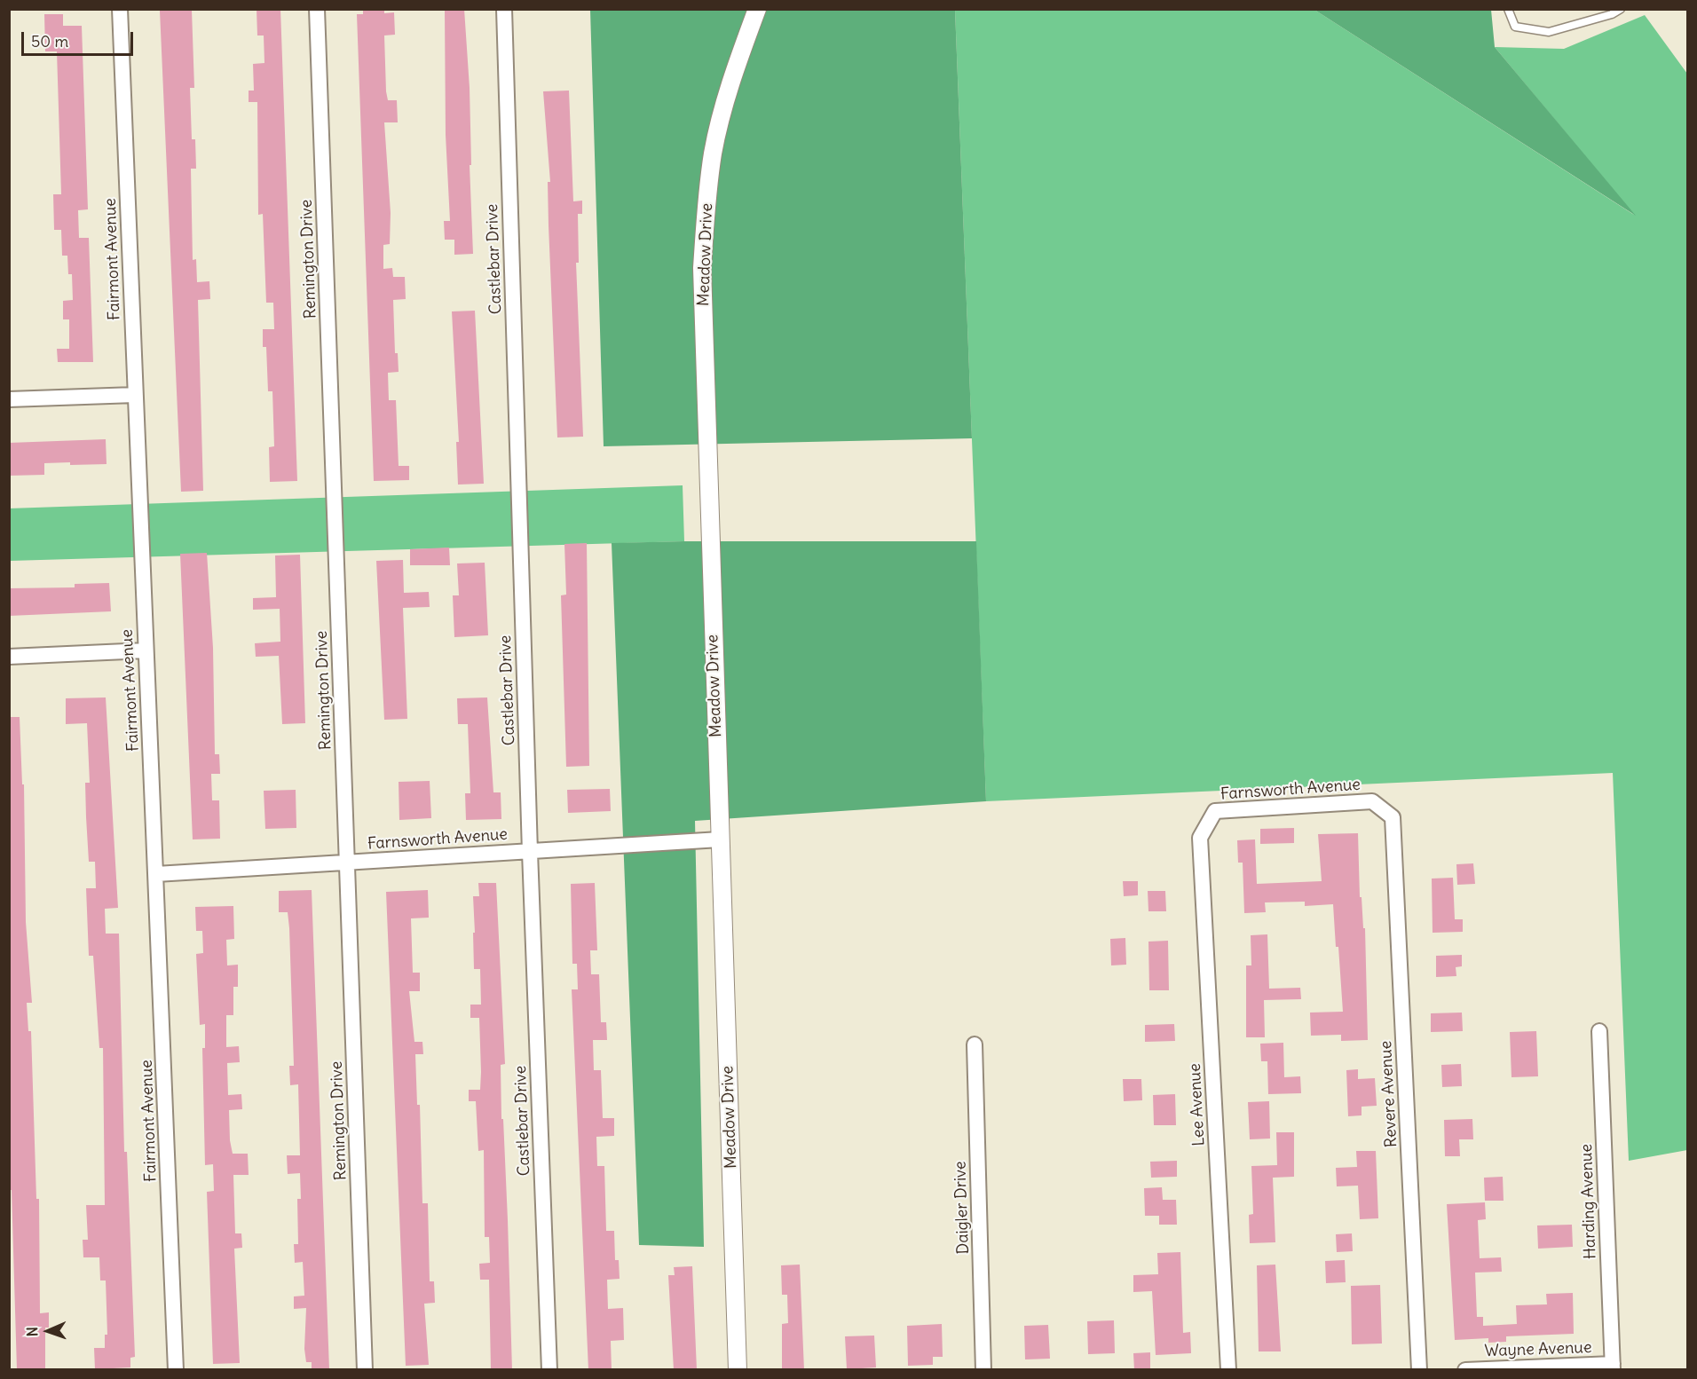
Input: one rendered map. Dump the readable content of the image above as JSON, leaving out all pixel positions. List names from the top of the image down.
{
  "streets": {
    "street": [
      "Meadow Drive",
      "Fairmont Avenue",
      "Remington Drive",
      "Castlebar Drive",
      "Farnsworth Avenue",
      "Revere Avenue",
      "Lee Avenue",
      "Harding Avenue",
      "Daigler Drive",
      "Wayne Avenue"
    ]
  },
  "crossings": [
    ["Meadow Drive", "Farnsworth Avenue"],
    ["Fairmont Avenue", "Farnsworth Avenue"],
    ["Remington Drive", "Farnsworth Avenue"],
    ["Castlebar Drive", "Farnsworth Avenue"],
    ["Farnsworth Avenue", "Revere Avenue"],
    ["Farnsworth Avenue", "Lee Avenue"],
    ["Harding Avenue", "Wayne Avenue"]
  ],
  "scale_bar": "50 m",
  "north": "left"
}
